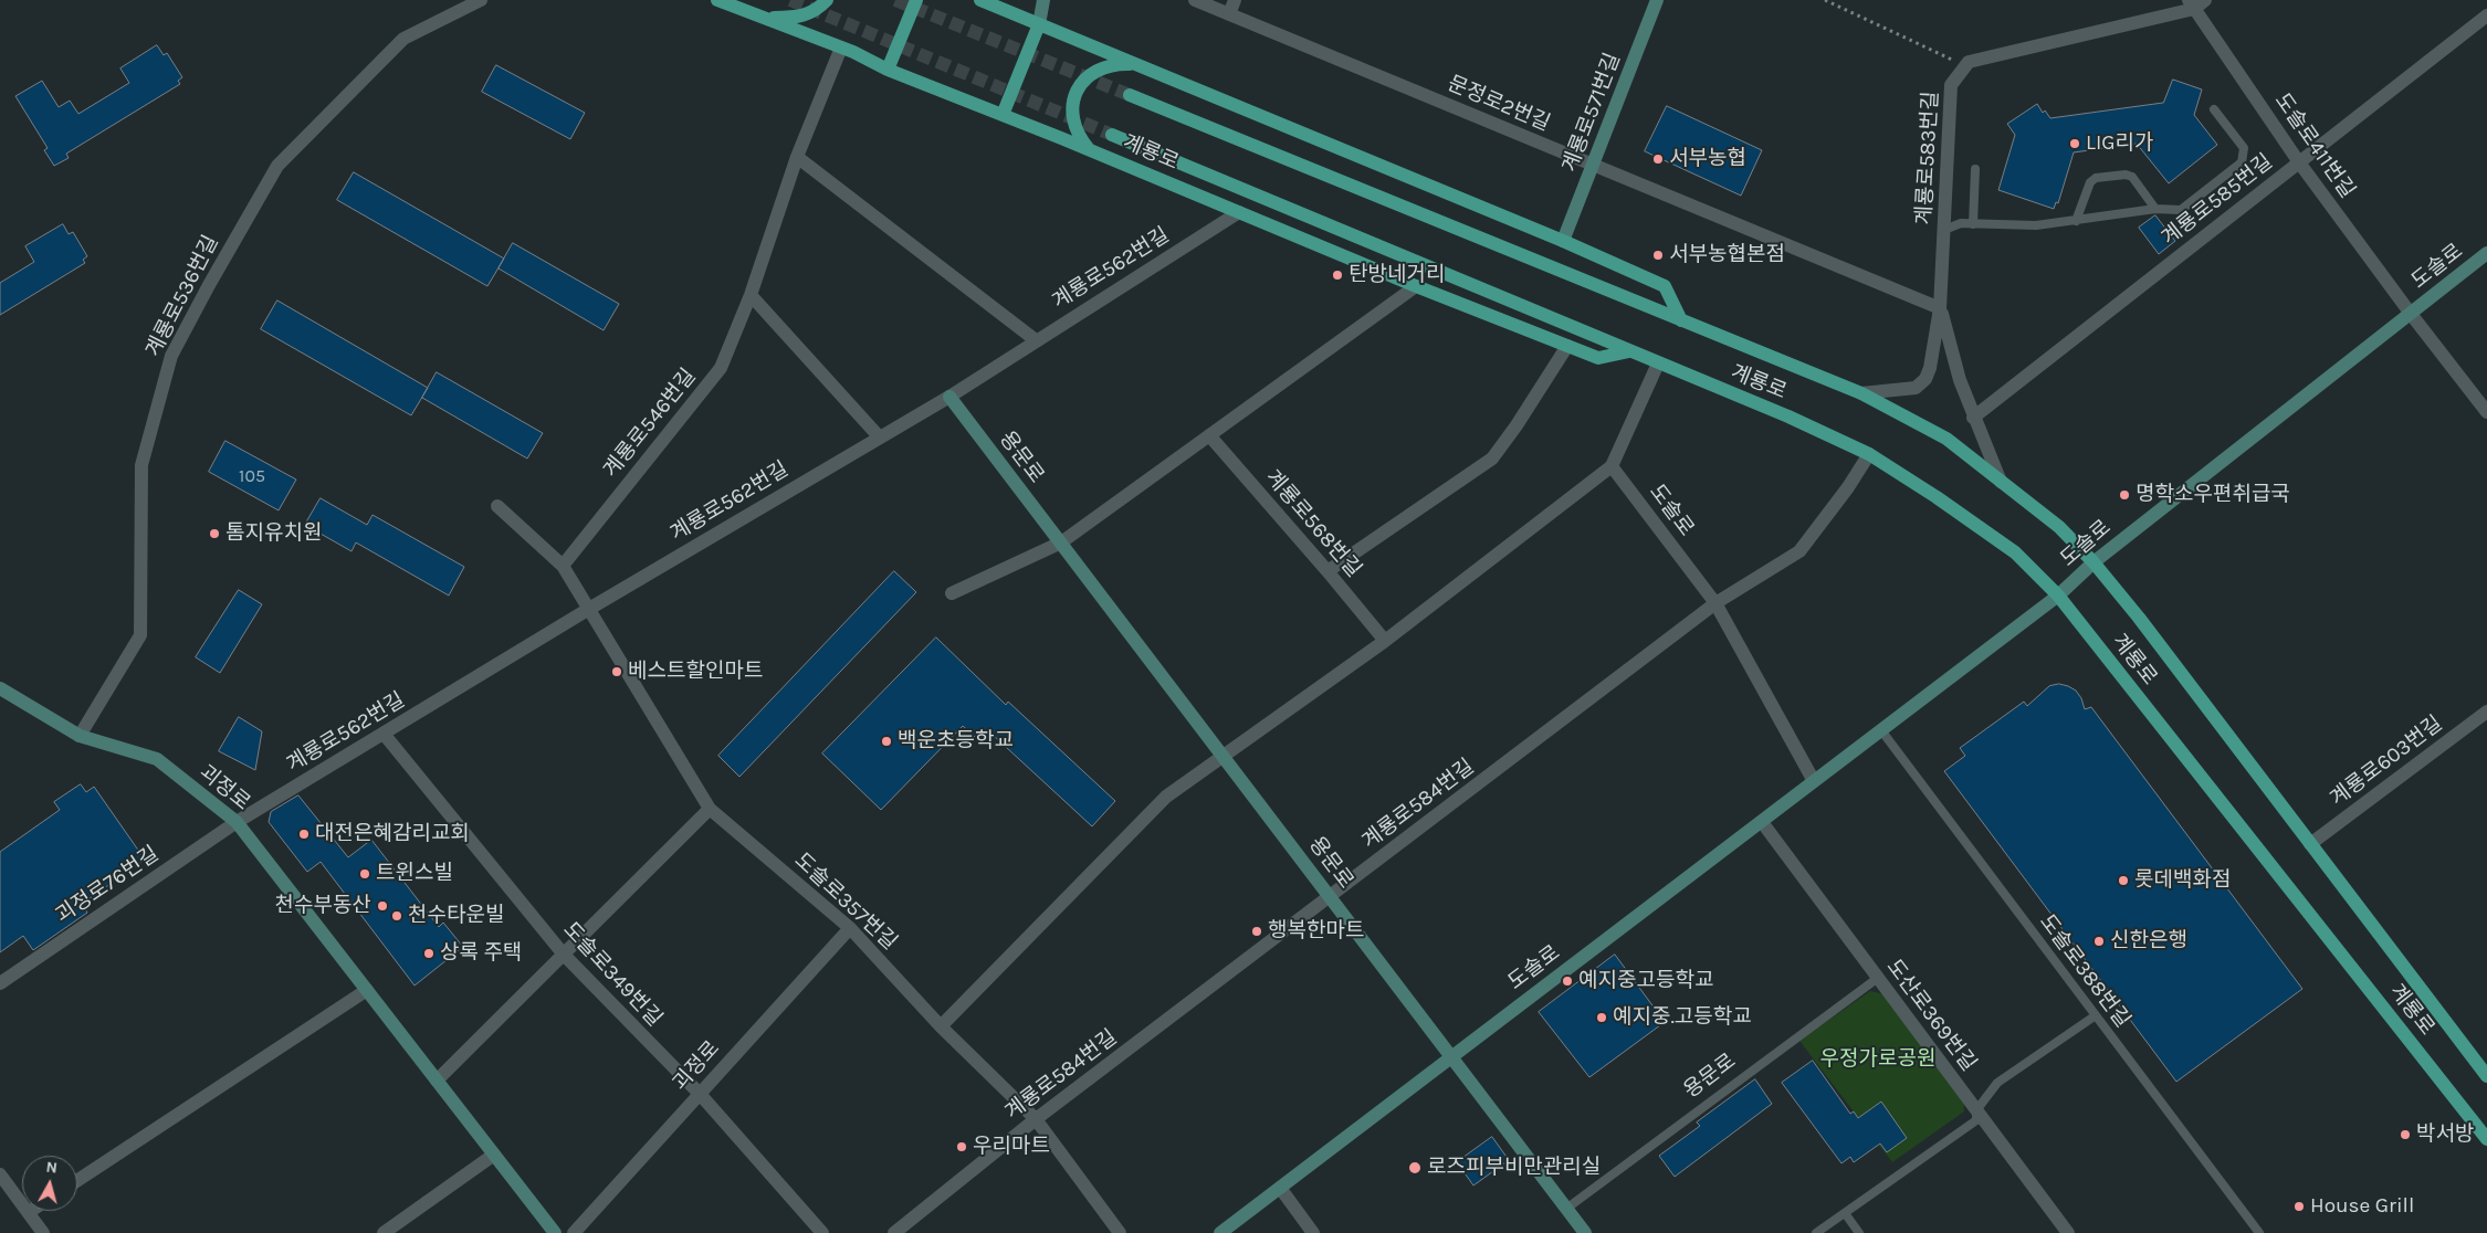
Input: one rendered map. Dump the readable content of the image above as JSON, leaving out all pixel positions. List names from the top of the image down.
{
  "streets": {
    "main road": ["계룡로"],
    "street": [
      "문정로2번길",
      "계룡로571번길",
      "도솔로411번길",
      "계룡로583번길",
      "계룡로585번길",
      "도솔로",
      "계룡로562번길",
      "계룡로536번길",
      "계룡로546번길",
      "용문로",
      "계룡로568번길",
      "계룡로603번길",
      "괴정로",
      "계룡로584번길",
      "괴정로76번길",
      "도솔로357번길",
      "도솔로349번길",
      "도산로369번길"
    ],
    "lane": ["도솔로388번길"]
  },
  "crossings": [
    ["문정로2번길", "계룡로571번길"],
    ["문정로2번길", "계룡로583번길"],
    ["도솔로411번길", "계룡로585번길"],
    ["도솔로411번길", "도솔로"],
    ["계룡로", "계룡로583번길"],
    ["계룡로", "도솔로"],
    ["계룡로", "계룡로562번길"],
    ["계룡로", "계룡로546번길"],
    ["계룡로", "계룡로603번길"],
    ["계룡로", "계룡로584번길"],
    ["계룡로583번길", "계룡로585번길"],
    ["도솔로", "용문로"],
    ["도솔로", "계룡로584번길"],
    ["도솔로", "도솔로388번길"],
    ["도솔로", "도산로369번길"],
    ["계룡로562번길", "용문로"],
    ["계룡로562번길", "괴정로"],
    ["계룡로562번길", "괴정로76번길"],
    ["계룡로562번길", "도솔로357번길"],
    ["계룡로562번길", "도솔로349번길"],
    ["계룡로536번길", "괴정로"],
    ["용문로", "계룡로584번길"],
    ["용문로", "도산로369번길"],
    ["괴정로", "괴정로76번길"],
    ["괴정로", "도솔로357번길"],
    ["괴정로", "도솔로349번길"],
    ["계룡로584번길", "도솔로357번길"]
  ],
  "parks": ["우정가로공원"],
  "places": [
    "LIG리가",
    "서부농협",
    "서부농협본점",
    "탄방네거리",
    "명학소우편취급국",
    "톰지유치원",
    "베스트할인마트",
    "백운초등학교",
    "대전은혜감리교회",
    "트윈스빌",
    "롯데백화점",
    "천수부동산",
    "천수타운빌",
    "행복한마트",
    "신한은행",
    "상록 주택",
    "예지중고등학교",
    "예지중.고등학교",
    "박서방",
    "우리마트",
    "로즈피부비만관리실",
    "House Grill"
  ],
  "house_numbers": ["105"],
  "north": "top"
}
